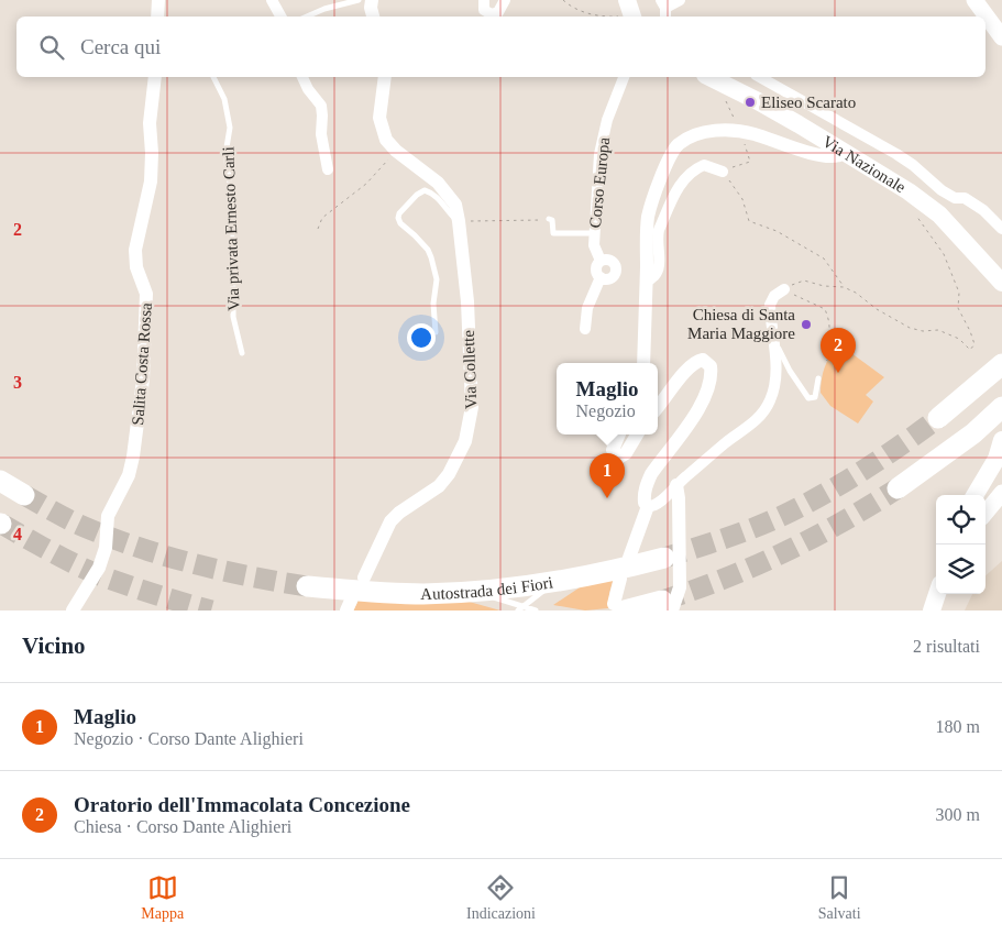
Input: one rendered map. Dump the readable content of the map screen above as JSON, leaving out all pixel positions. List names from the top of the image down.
{
  "streets": {
    "highway": ["Autostrada dei Fiori"],
    "main road": ["Via Nazionale"],
    "street": ["Corso Europa", "Salita Costa Rossa", "Via Collette"],
    "lane": ["Via privata Ernesto Carli"]
  },
  "places": ["Eliseo Scarato", "Chiesa di Santa Maria Maggiore"],
  "page": {
    "search": "Cerca qui",
    "pins": ["2", "1"],
    "popup": ["Maglio", "Negozio"],
    "heading": ["Vicino", "2 risultati"],
    "list": [
      {
        "mark": "1",
        "name": "Maglio",
        "note": "Negozio · Corso Dante Alighieri",
        "value": "180 m"
      },
      {
        "mark": "2",
        "name": "Oratorio dell'Immacolata Concezione",
        "note": "Chiesa · Corso Dante Alighieri",
        "value": "300 m"
      }
    ],
    "nav": ["Mappa", "Indicazioni", "Salvati"]
  },
  "grid": {
    "rows": ["2", "3", "4"]
  }
}
